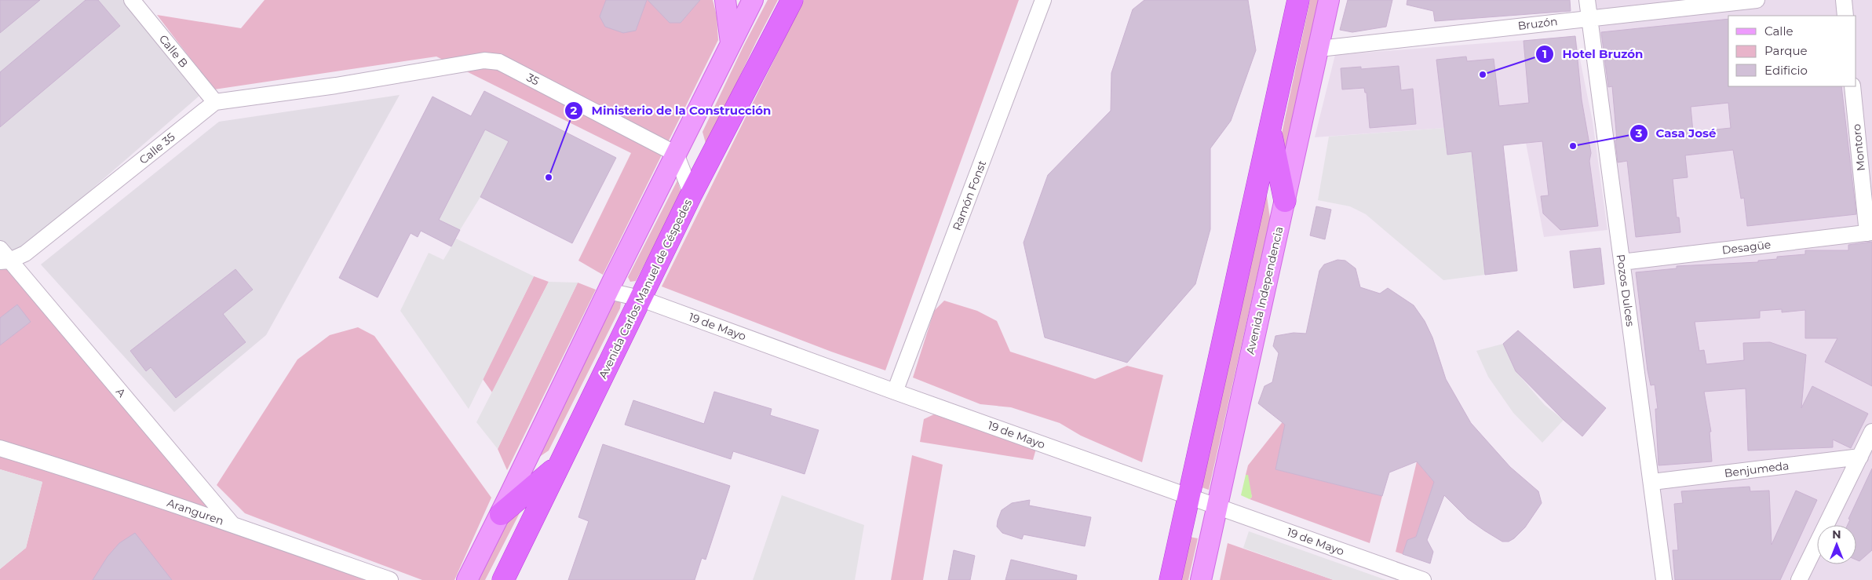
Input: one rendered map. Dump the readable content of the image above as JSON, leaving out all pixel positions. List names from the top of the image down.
{
  "streets": {
    "highway": ["Avenida Carlos Manuel de Céspedes"],
    "main road": ["Avenida Independencia"],
    "street": [
      "Bruzón",
      "Calle B",
      "35",
      "Montoro",
      "Calle 35",
      "Ramón Fonst",
      "Desagüe",
      "Pozos Dulces",
      "19 de Mayo",
      "A",
      "Benjumeda",
      "Aranguren"
    ]
  },
  "crossings": [
    ["Bruzón", "Avenida Independencia"],
    ["Bruzón", "Pozos Dulces"],
    ["Calle B", "35"],
    ["Calle B", "Calle 35"],
    ["35", "Calle 35"],
    ["Montoro", "Desagüe"],
    ["Calle 35", "A"],
    ["Ramón Fonst", "19 de Mayo"],
    ["Desagüe", "Pozos Dulces"],
    ["Avenida Carlos Manuel de Céspedes", "19 de Mayo"],
    ["Avenida Independencia", "19 de Mayo"],
    ["Pozos Dulces", "Benjumeda"],
    ["A", "Aranguren"]
  ],
  "places": ["Hotel Bruzón", "Casa José", "Ministerio de la Construcción"],
  "legend": ["Calle", "Parque", "Edificio"],
  "north": "top"
}
